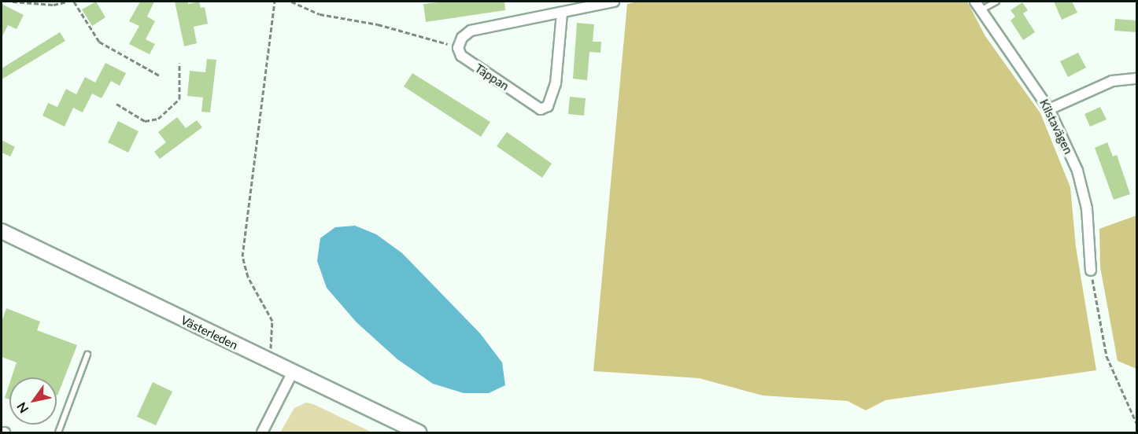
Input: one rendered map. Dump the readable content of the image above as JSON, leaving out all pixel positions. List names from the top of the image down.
{
  "streets": {
    "street": ["Täppan", "Kilstavägen", "Västerleden"]
  },
  "north": "bottom left"
}
